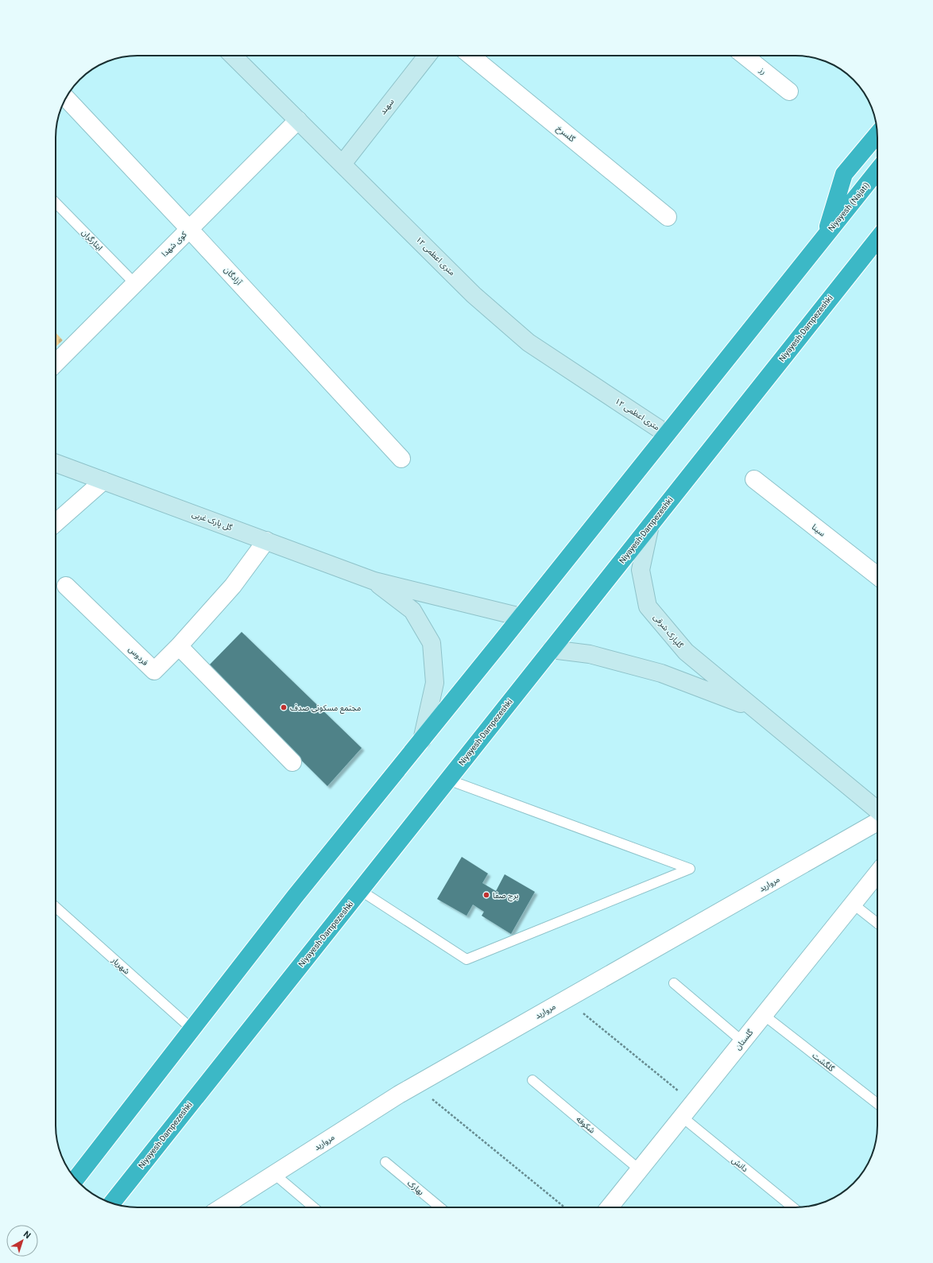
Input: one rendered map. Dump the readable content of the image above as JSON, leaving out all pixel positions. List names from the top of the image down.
{
  "streets": {
    "highway": ["Niyayesh (Najati)", "Niyayesh-Dampezeshki"],
    "main road": [
      "سهند",
      "۱۲ متری اعظمی",
      "گل پارک غربی",
      "گلپارک شرقی"
    ],
    "street": [
      "رز",
      "گلسرخ",
      "کوی شهدا",
      "آزادگان",
      "سینا",
      "فردوس",
      "مروارید",
      "گلستان"
    ],
    "lane": [
      "ایثارگران",
      "شهریار",
      "گلگشت",
      "شکوفه",
      "دانش",
      "بهارک"
    ]
  },
  "crossings": [
    ["سهند", "۱۲ متری اعظمی"],
    ["ایثارگران", "کوی شهدا"],
    ["کوی شهدا", "۱۲ متری اعظمی"],
    ["کوی شهدا", "آزادگان"],
    ["Niyayesh-Dampezeshki", "گلپارک شرقی"],
    ["گل پارک غربی", "فردوس"],
    ["گلستان", "گلگشت"],
    ["گلستان", "شکوفه"],
    ["گلستان", "دانش"]
  ],
  "places": ["مجتمع مسکونی صدف", "برج صفا"],
  "north": "top right"
}
